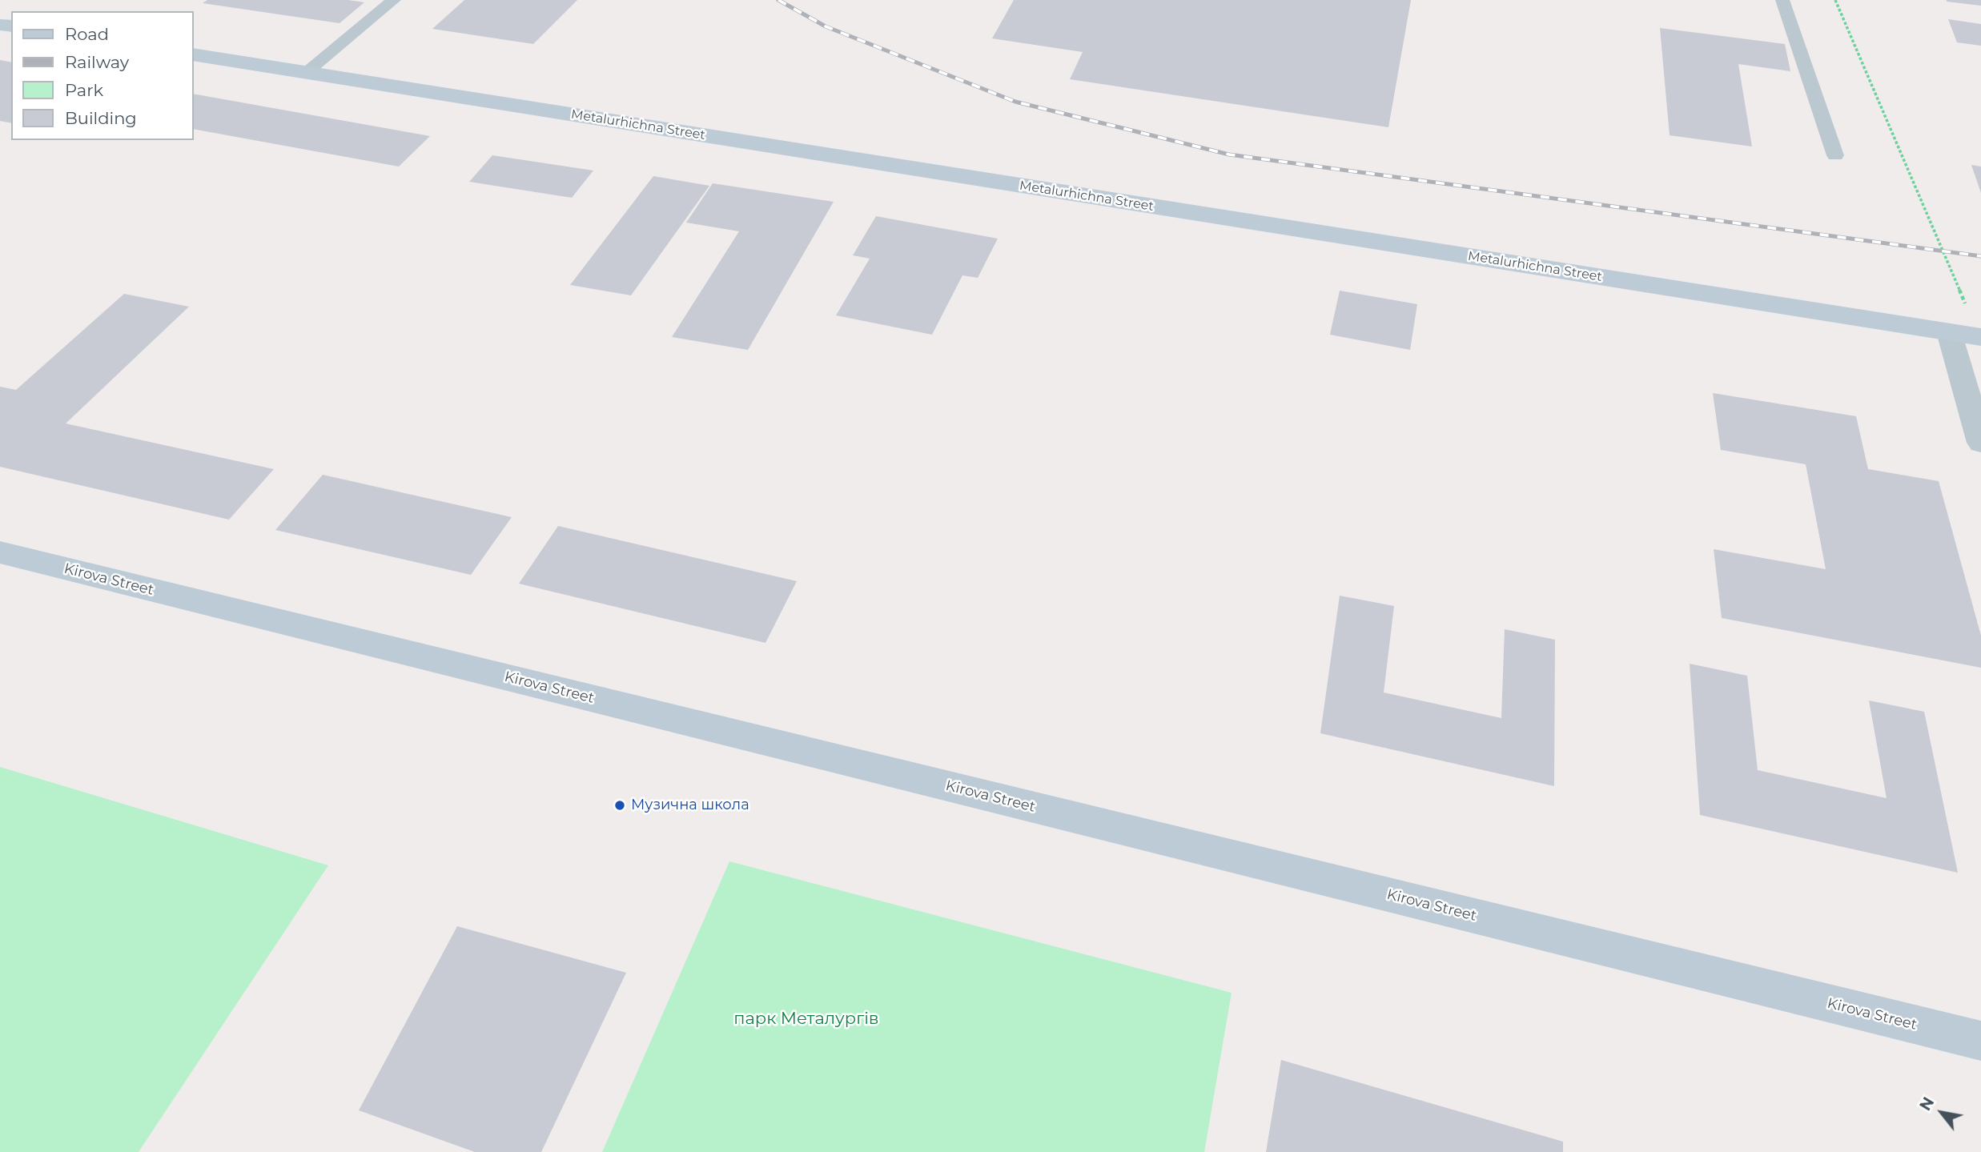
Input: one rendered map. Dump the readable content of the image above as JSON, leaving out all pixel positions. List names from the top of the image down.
{
  "streets": {
    "street": ["Metalurhichna Street", "Kirova Street"]
  },
  "parks": ["парк Металургів"],
  "places": ["Музична школа"],
  "legend": [
    "Road",
    "Railway",
    "Park",
    "Building"
  ],
  "north": "top left"
}
